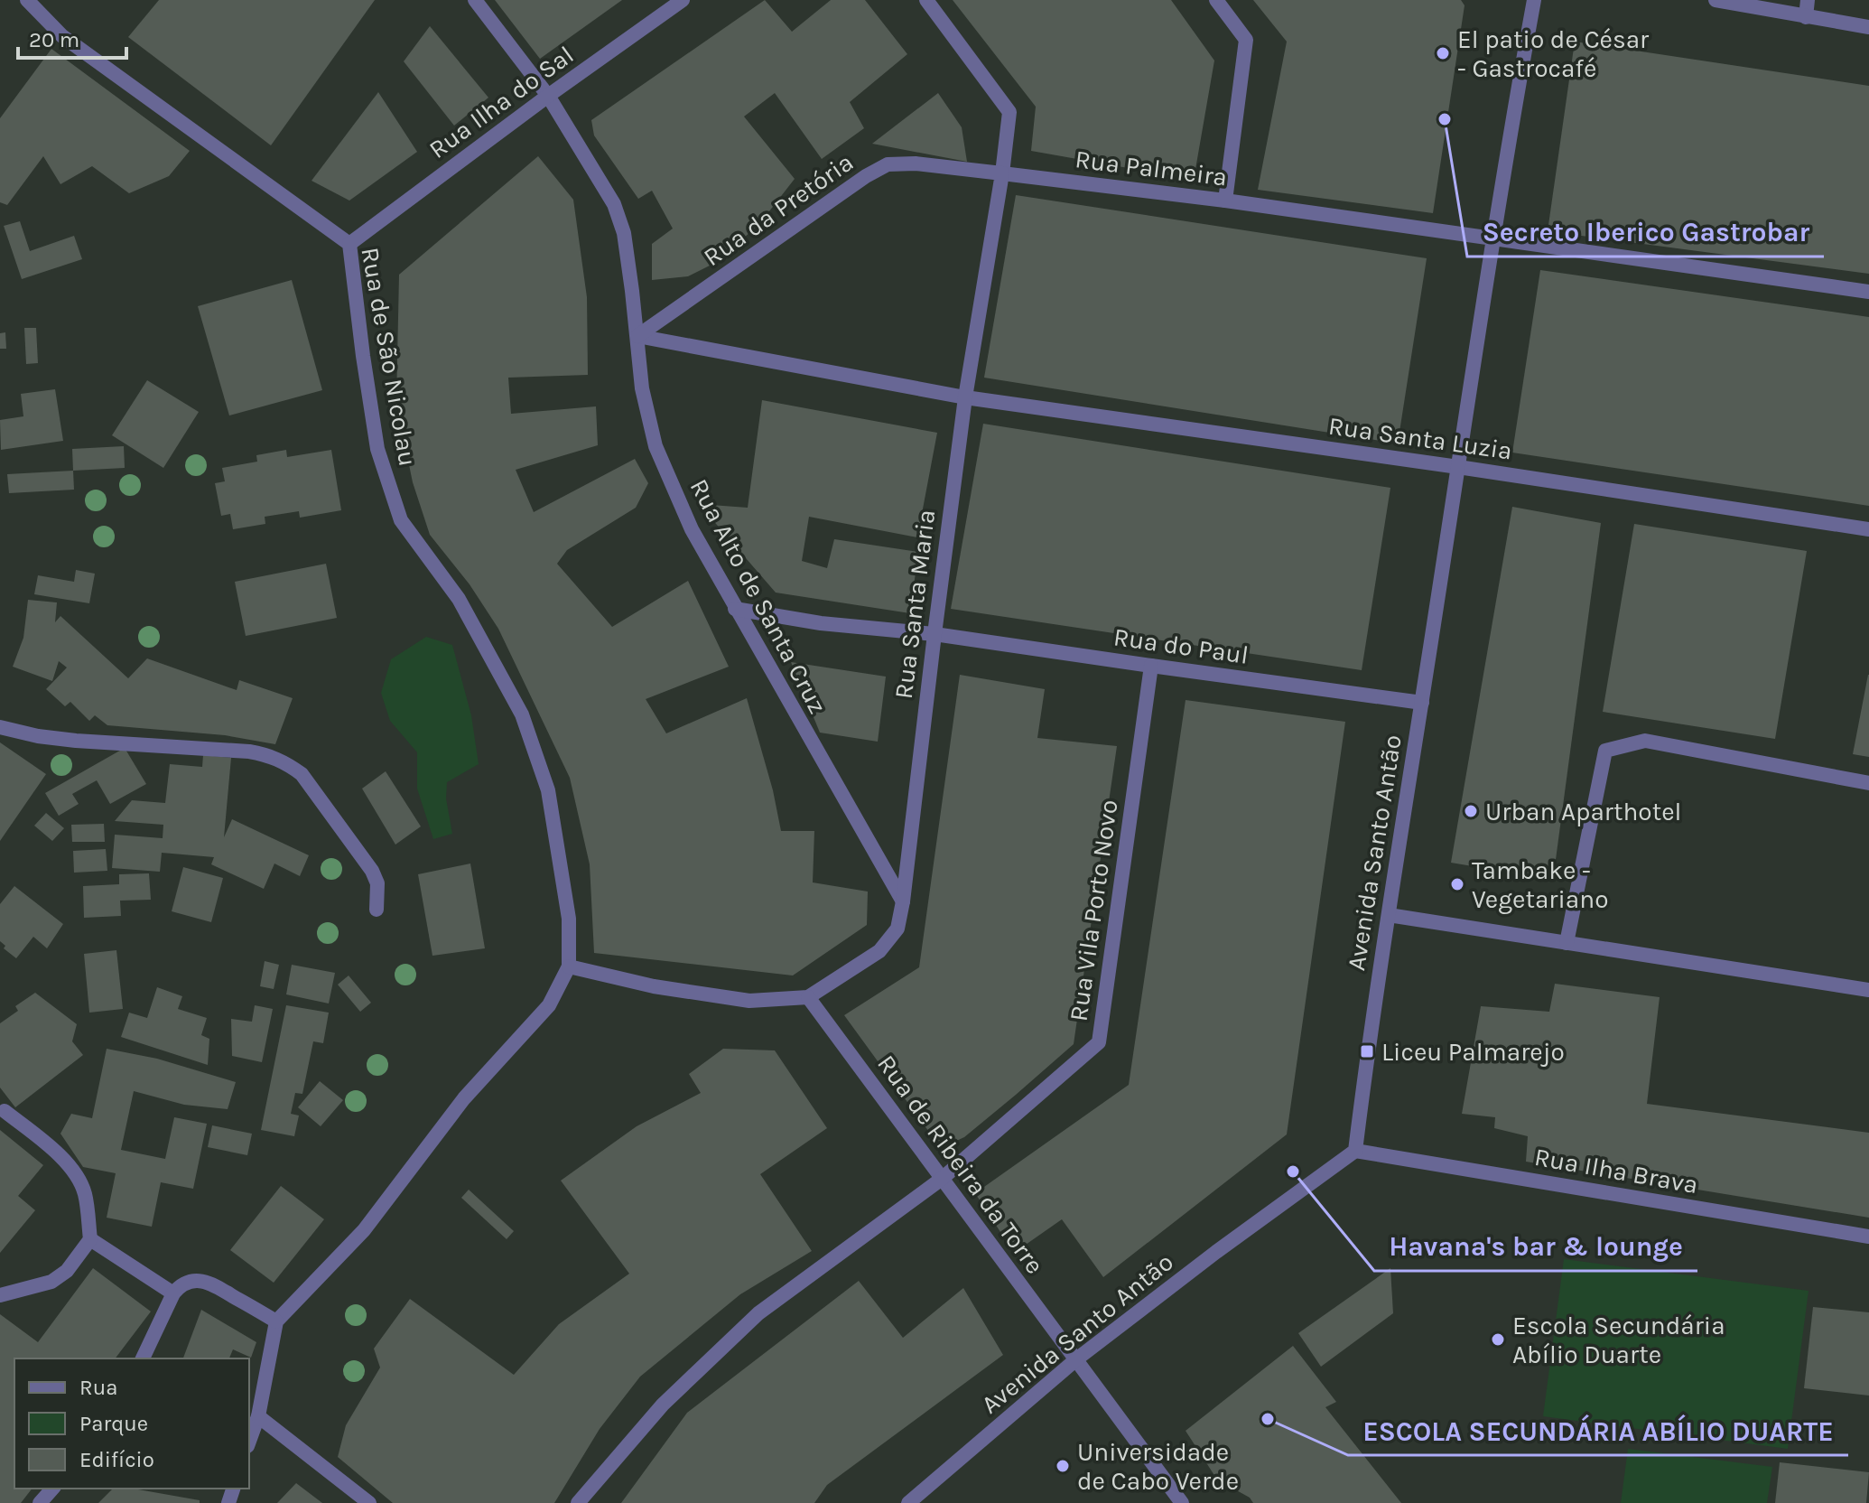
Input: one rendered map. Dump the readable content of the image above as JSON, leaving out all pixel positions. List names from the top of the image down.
{
  "streets": {
    "street": [
      "Rua Ilha do Sal",
      "Rua Palmeira",
      "Rua da Pretória",
      "Rua de São Nicolau",
      "Rua Santa Luzia",
      "Rua Alto de Santa Cruz",
      "Rua Santa Maria",
      "Rua do Paul",
      "Avenida Santo Antão",
      "Rua Vila Porto Novo",
      "Rua de Ribeira da Torre",
      "Rua Ilha Brava"
    ]
  },
  "crossings": [
    ["Rua Ilha do Sal", "Rua de São Nicolau"],
    ["Rua Ilha do Sal", "Rua Alto de Santa Cruz"],
    ["Rua Palmeira", "Rua da Pretória"],
    ["Rua Palmeira", "Rua Santa Maria"],
    ["Rua Palmeira", "Avenida Santo Antão"],
    ["Rua da Pretória", "Rua Santa Luzia"],
    ["Rua da Pretória", "Rua Alto de Santa Cruz"],
    ["Rua da Pretória", "Rua Santa Maria"],
    ["Rua Santa Luzia", "Rua Alto de Santa Cruz"],
    ["Rua Santa Luzia", "Rua Santa Maria"],
    ["Rua Santa Luzia", "Avenida Santo Antão"],
    ["Rua Alto de Santa Cruz", "Rua Santa Maria"],
    ["Rua Alto de Santa Cruz", "Rua do Paul"],
    ["Rua Santa Maria", "Rua do Paul"],
    ["Rua Santa Maria", "Rua de Ribeira da Torre"],
    ["Rua do Paul", "Avenida Santo Antão"],
    ["Rua do Paul", "Rua Vila Porto Novo"],
    ["Avenida Santo Antão", "Rua de Ribeira da Torre"],
    ["Avenida Santo Antão", "Rua Ilha Brava"],
    ["Rua Vila Porto Novo", "Rua de Ribeira da Torre"]
  ],
  "places": {
    "other": [
      "El patio de César - Gastrocafé",
      "Secreto Iberico Gastrobar",
      "Urban Aparthotel",
      "Tambake - Vegetariano",
      "Havana's bar & lounge",
      "Escola Secundária Abílio Duarte",
      "ESCOLA SECUNDÁRIA ABÍLIO DUARTE",
      "Universidade de Cabo Verde"
    ],
    "transit": ["Liceu Palmarejo"]
  },
  "legend": ["Rua", "Parque", "Edifício"],
  "scale_bar": "20 m"
}
